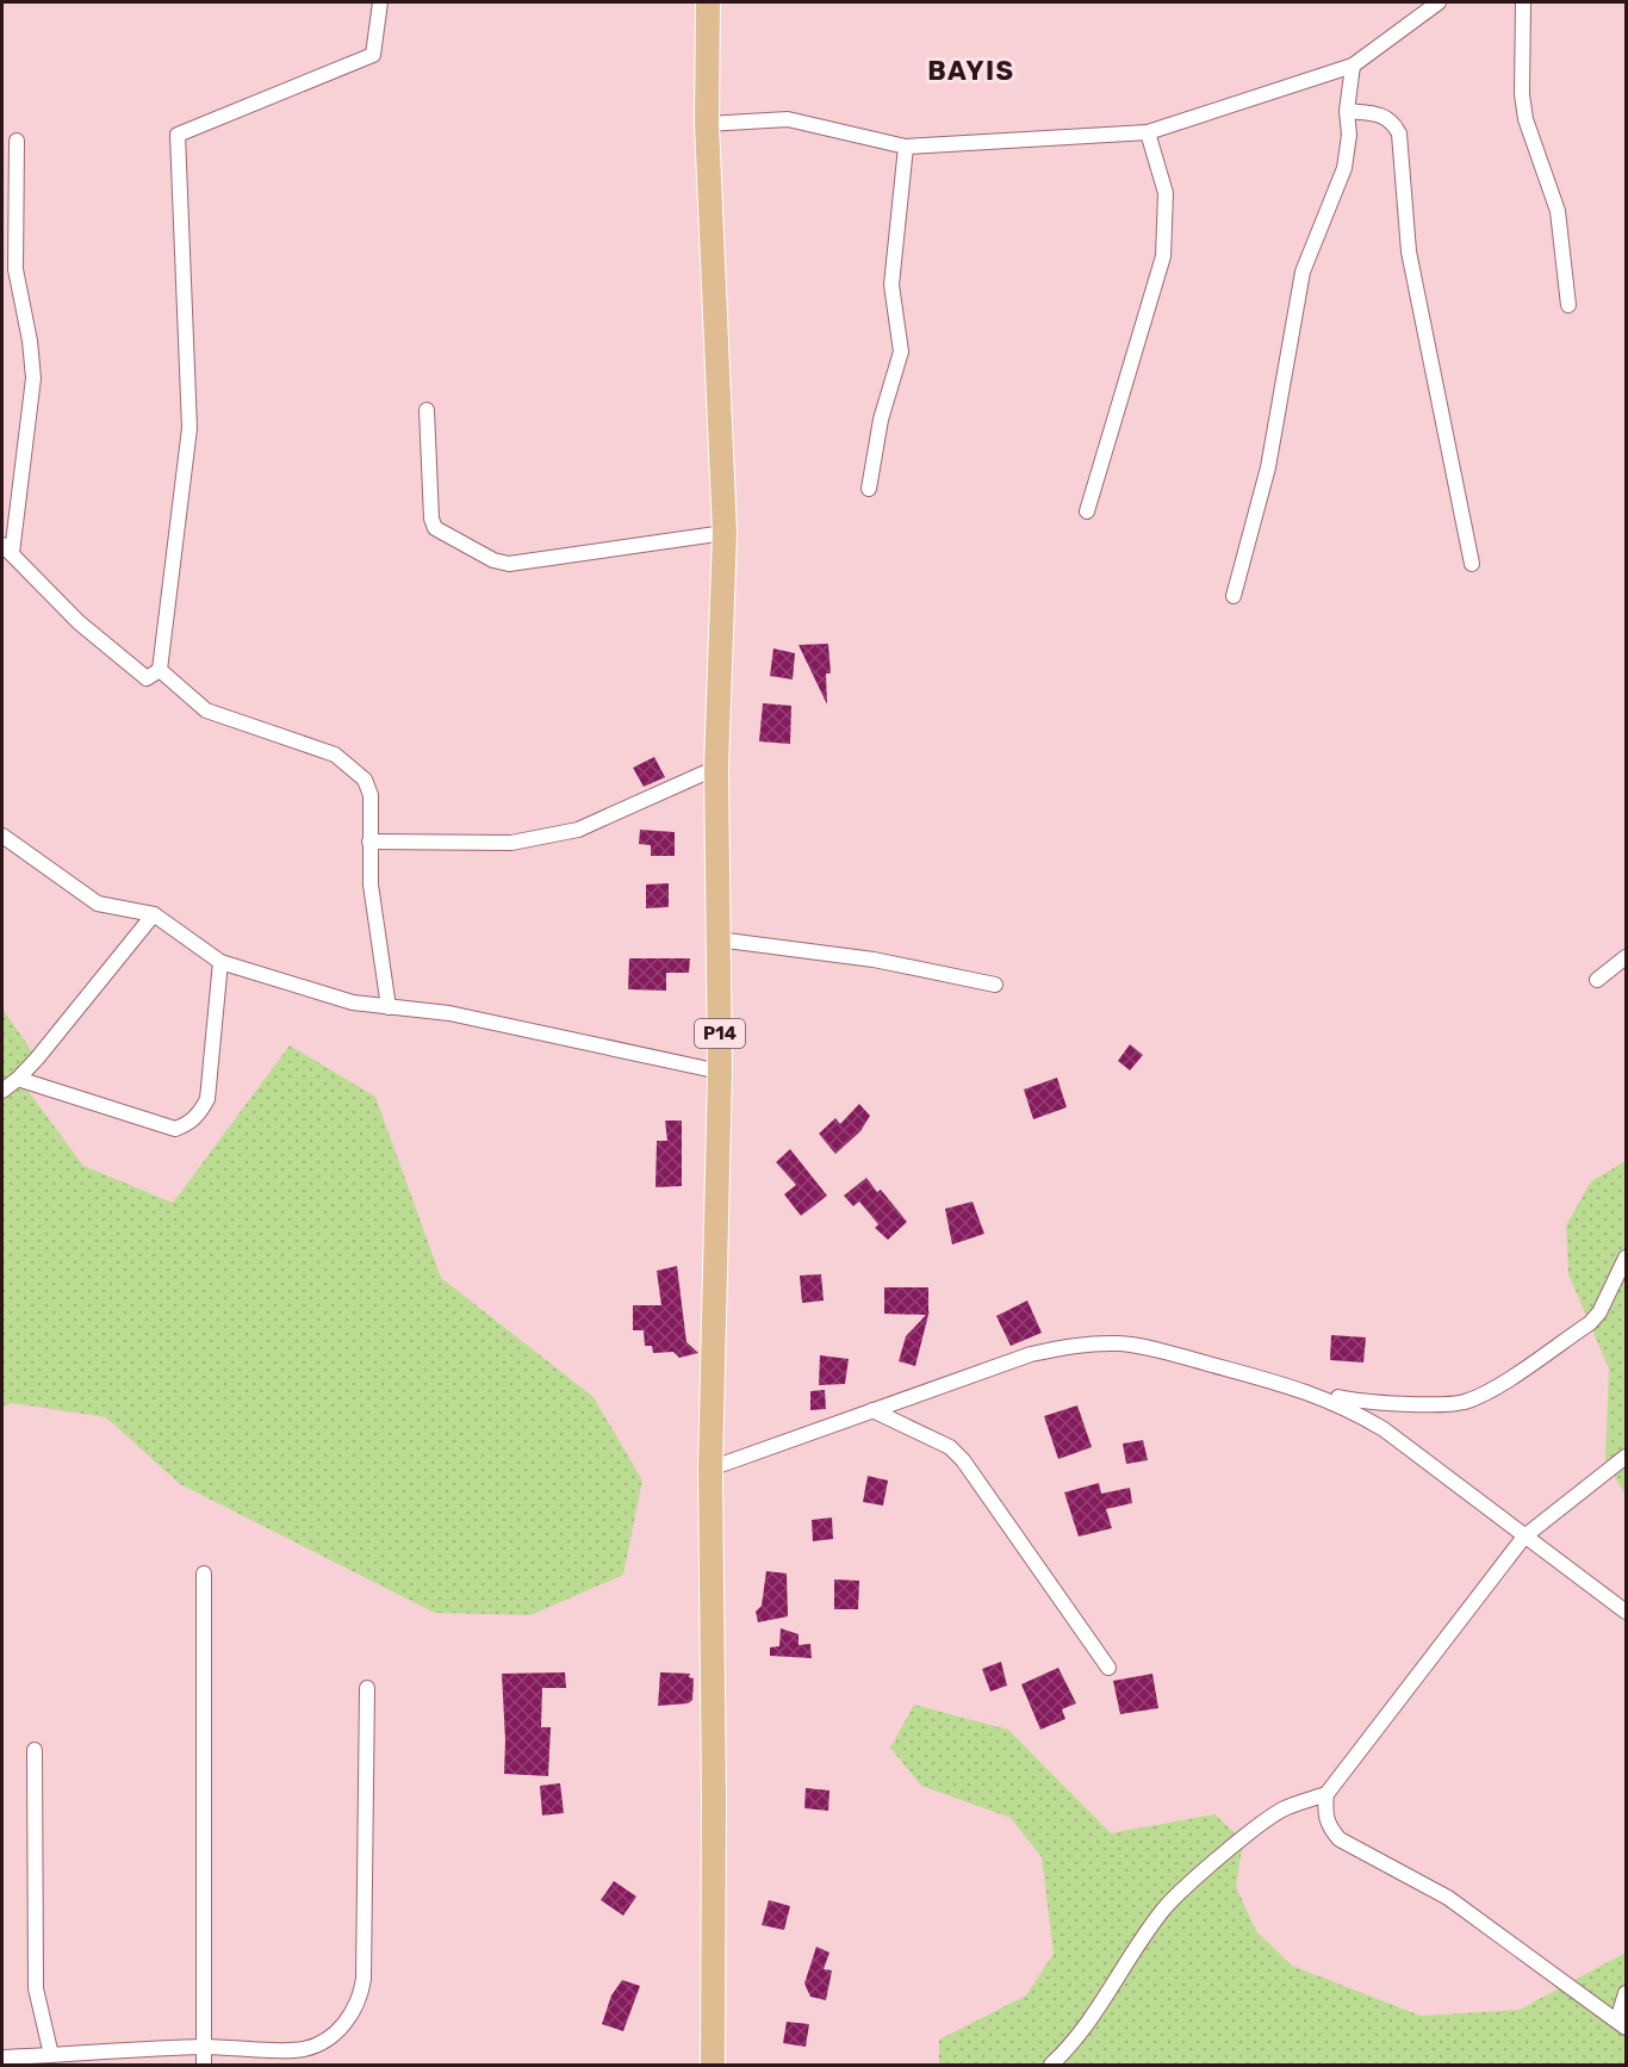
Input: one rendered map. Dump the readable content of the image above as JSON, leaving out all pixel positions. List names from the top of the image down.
{
  "streets": {
    "main road": ["P14"]
  },
  "districts": ["BAYIS"]
}
